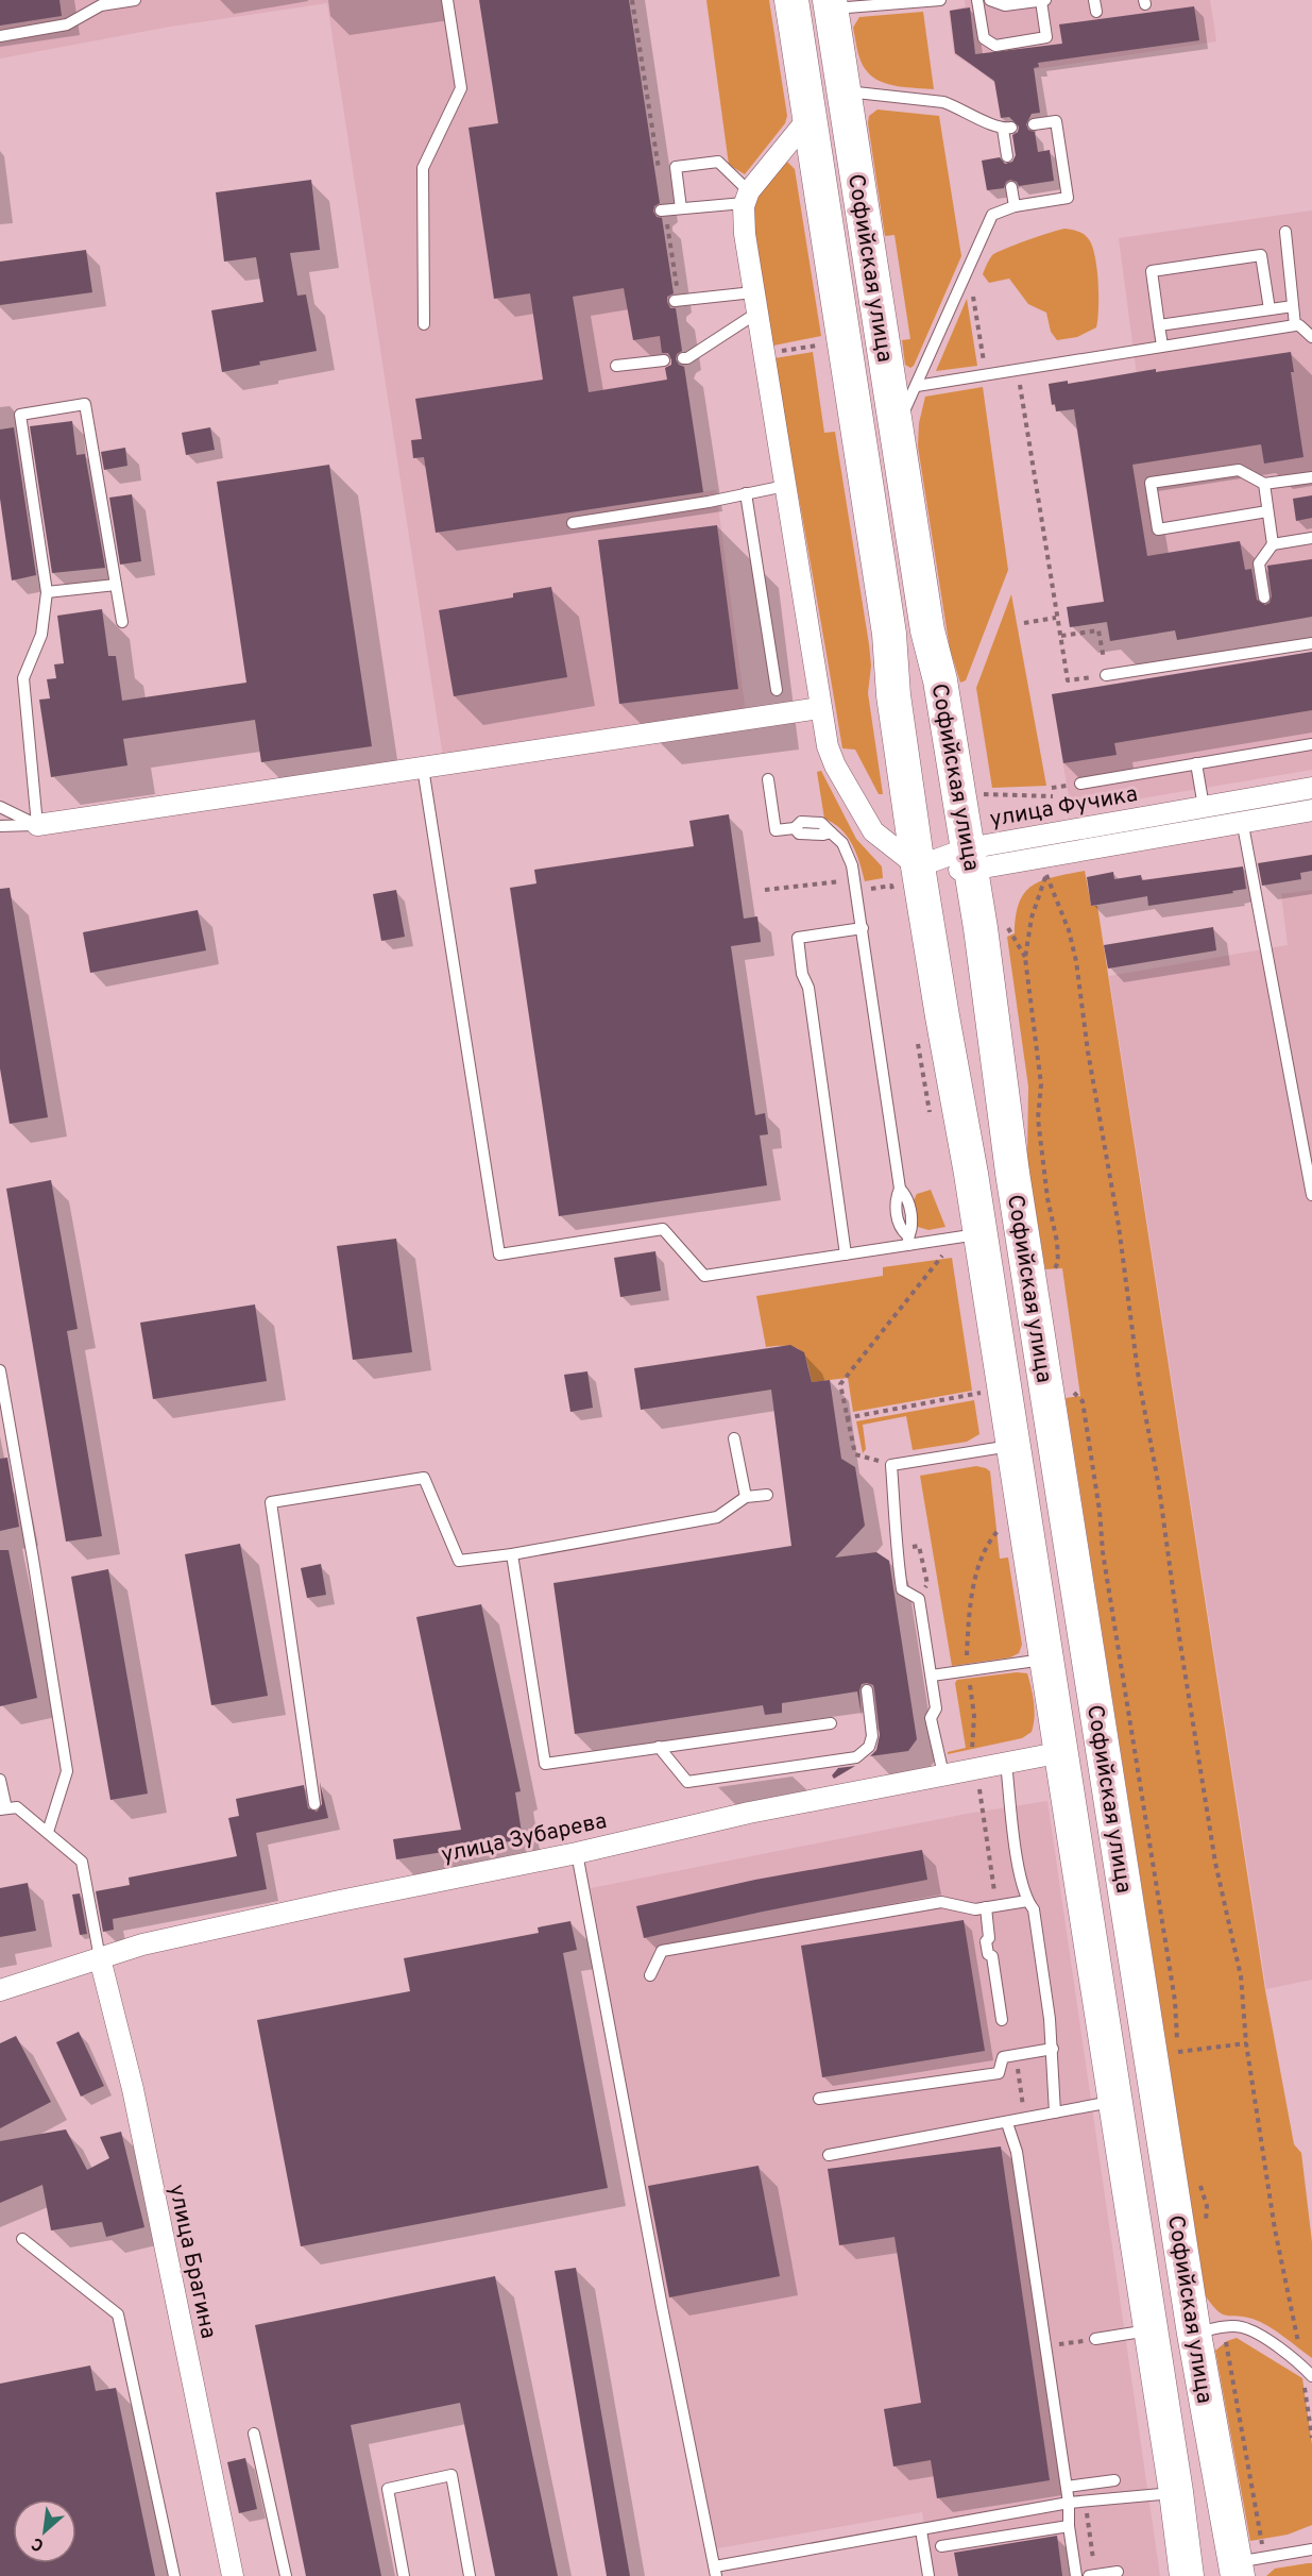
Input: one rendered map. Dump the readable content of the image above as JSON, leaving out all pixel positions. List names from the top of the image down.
{
  "streets": {
    "main road": ["Софийская улица"],
    "street": ["улица Фучика", "улица Зубарева", "улица Брагина"]
  },
  "crossings": [
    ["Софийская улица", "улица Фучика"],
    ["Софийская улица", "улица Зубарева"],
    ["улица Зубарева", "улица Брагина"]
  ],
  "north": "bottom left"
}
